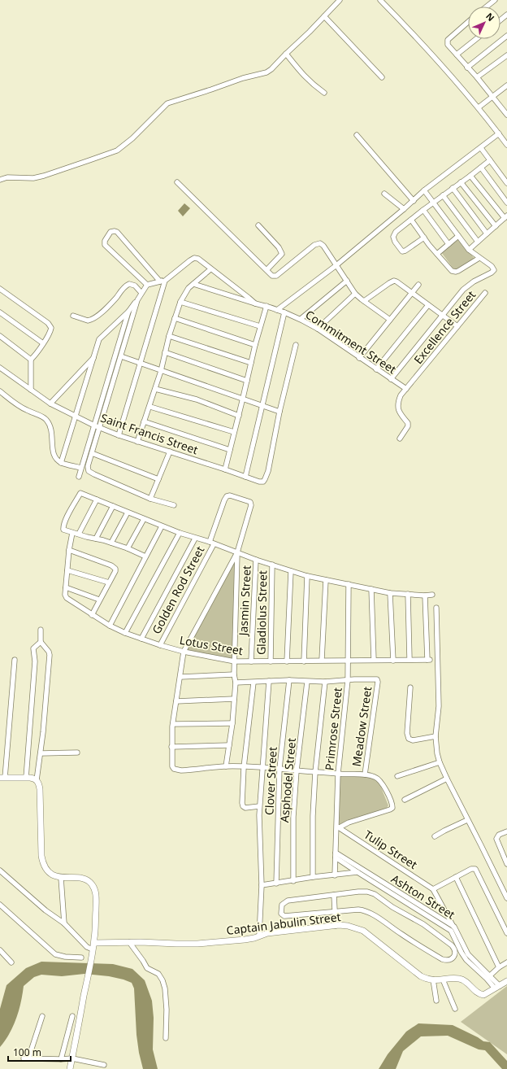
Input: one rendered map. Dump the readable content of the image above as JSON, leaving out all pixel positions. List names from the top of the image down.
{
  "streets": {
    "street": [
      "Excellence Street",
      "Commitment Street",
      "Saint Francis Street",
      "Golden Rod Street",
      "Jasmin Street",
      "Gladiolus Street",
      "Lotus Street",
      "Meadow Street",
      "Primrose Street",
      "Asphodel Street",
      "Clover Street",
      "Tulip Street",
      "Ashton Street",
      "Captain Jabulin Street"
    ]
  },
  "crossings": [
    ["Excellence Street", "Commitment Street"],
    ["Golden Rod Street", "Lotus Street"],
    ["Jasmin Street", "Lotus Street"],
    ["Gladiolus Street", "Lotus Street"],
    ["Lotus Street", "Primrose Street"],
    ["Meadow Street", "Primrose Street"],
    ["Primrose Street", "Tulip Street"],
    ["Primrose Street", "Ashton Street"],
    ["Ashton Street", "Captain Jabulin Street"]
  ],
  "scale_bar": "100 m",
  "north": "top right"
}
